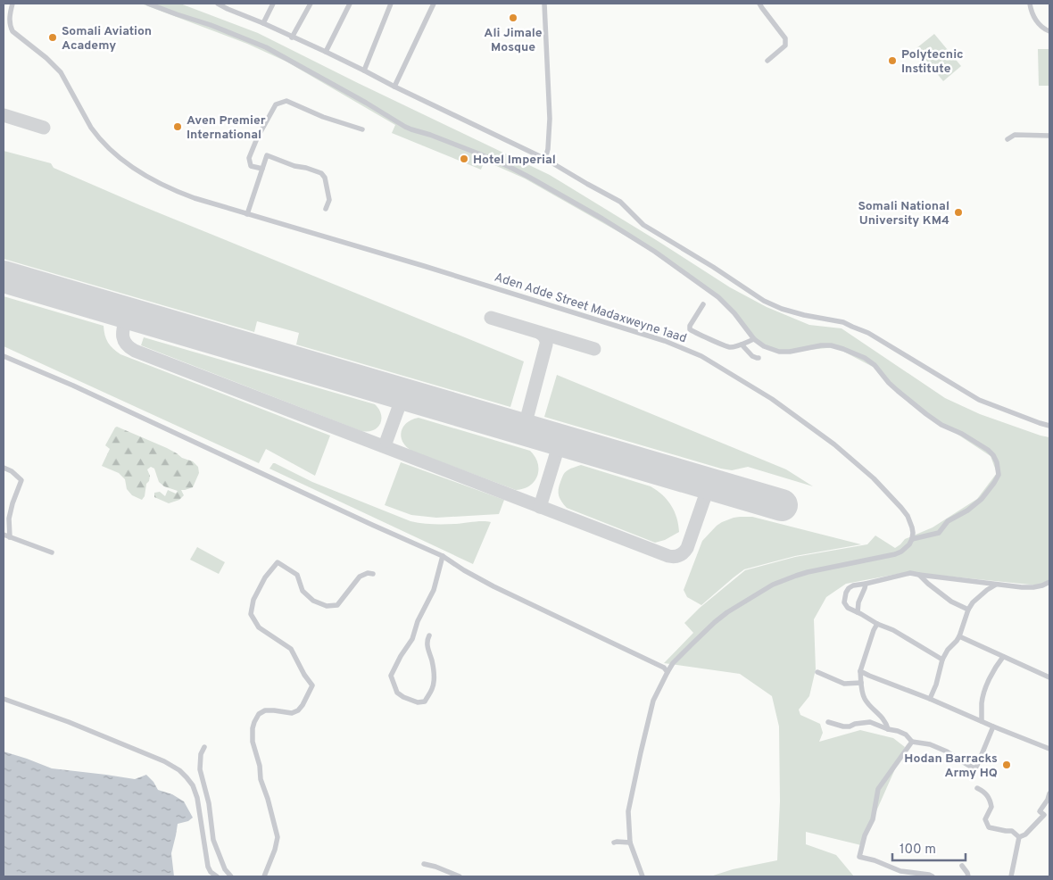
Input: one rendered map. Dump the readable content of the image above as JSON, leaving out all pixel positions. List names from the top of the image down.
{
  "streets": {
    "street": ["Aden Adde Street Madaxweyne 1aad"]
  },
  "places": [
    "Ali Jimale Mosque",
    "Somali Aviation Academy",
    "Polytecnic Institute",
    "Aven Premier International",
    "Hotel Imperial",
    "Somali National University KM4",
    "Hodan Barracks Army HQ"
  ],
  "scale_bar": "100 m"
}
